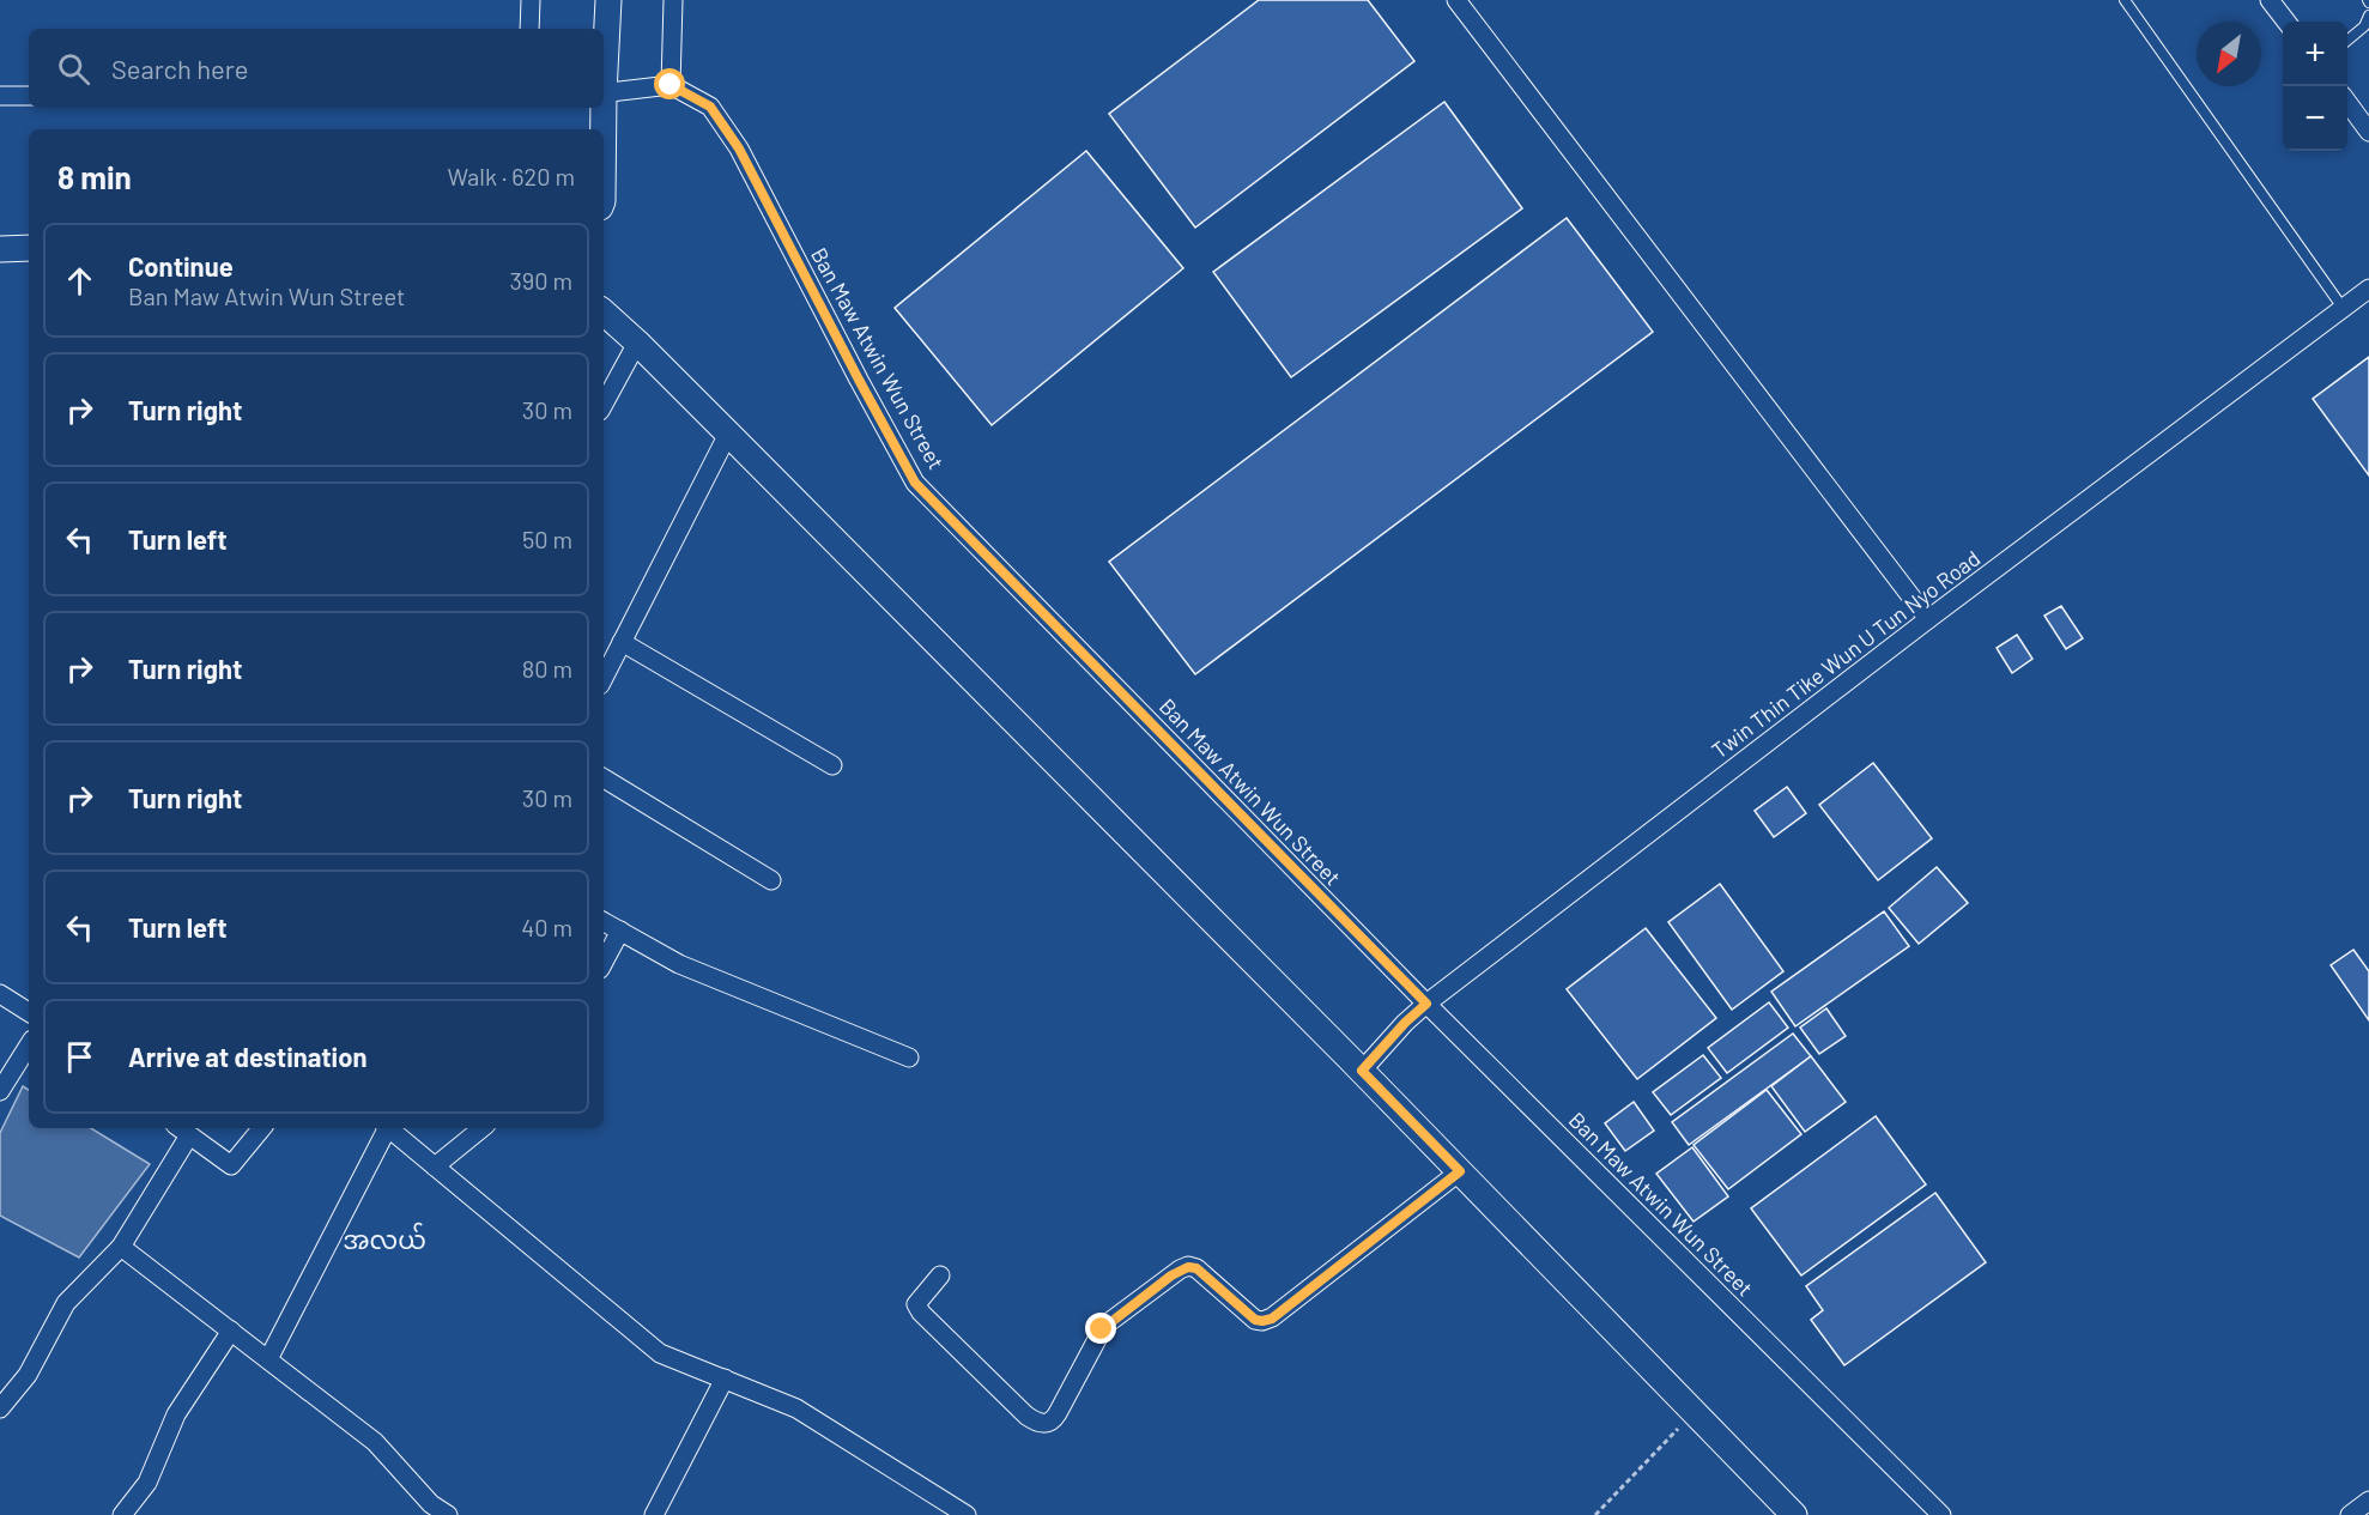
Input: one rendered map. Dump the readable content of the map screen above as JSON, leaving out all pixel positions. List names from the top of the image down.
{
  "streets": {
    "street": ["Ban Maw Atwin Wun Street", "Twin Thin Tike Wun U Tun Nyo Road"]
  },
  "crossings": [
    ["Ban Maw Atwin Wun Street", "Twin Thin Tike Wun U Tun Nyo Road"]
  ],
  "districts": ["အလယ်"],
  "north": "bottom left",
  "page": {
    "map_buttons": ["+", "−"],
    "search": "Search here",
    "heading": ["8 min", "Walk · 620 m"],
    "list": [
      ["Continue", "Ban Maw Atwin Wun Street", "390 m"],
      ["Turn right", "30 m"],
      ["Turn left", "50 m"],
      ["Turn right", "80 m"],
      ["Turn right", "30 m"],
      ["Turn left", "40 m"],
      "Arrive at destination"
    ]
  }
}
